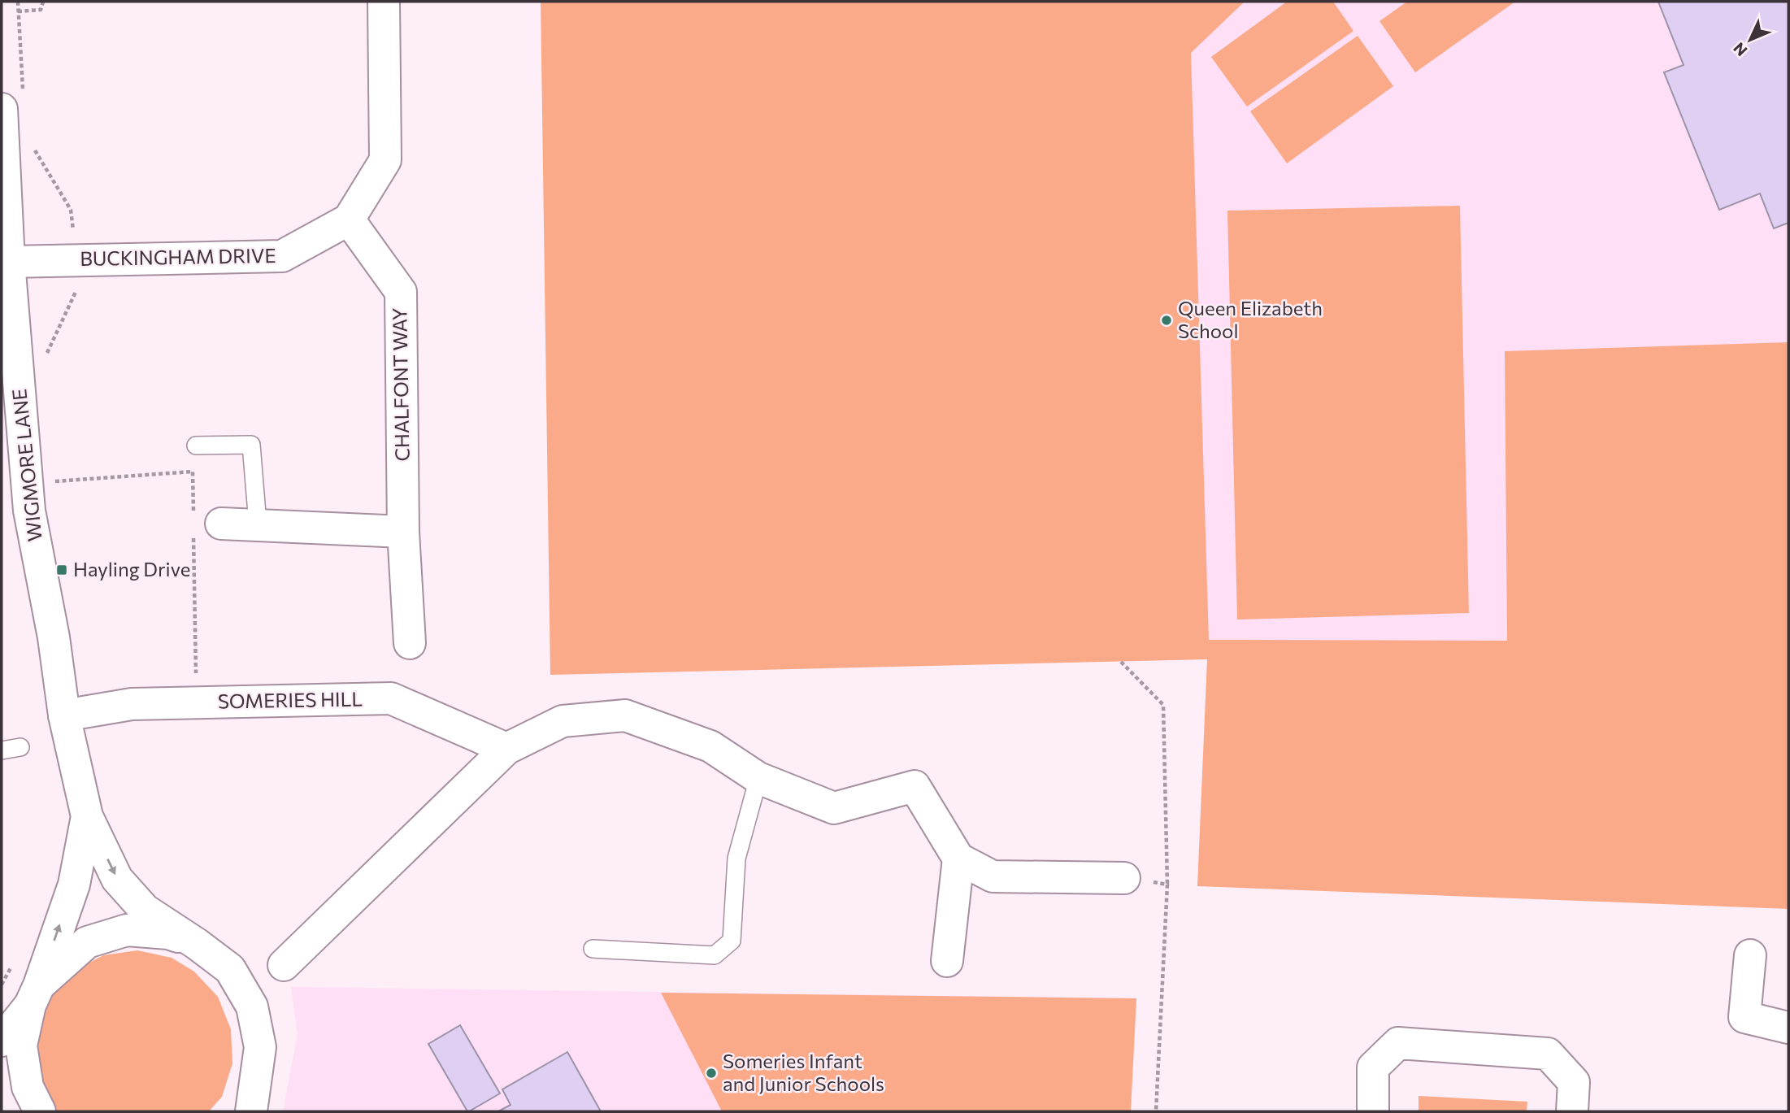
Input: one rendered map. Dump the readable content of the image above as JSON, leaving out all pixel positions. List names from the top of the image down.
{
  "streets": {
    "street": [
      "BUCKINGHAM DRIVE",
      "CHALFONT WAY",
      "WIGMORE LANE",
      "SOMERIES HILL"
    ]
  },
  "crossings": [
    ["BUCKINGHAM DRIVE", "CHALFONT WAY"],
    ["BUCKINGHAM DRIVE", "WIGMORE LANE"],
    ["WIGMORE LANE", "SOMERIES HILL"]
  ],
  "places": {
    "other": ["Queen Elizabeth School", "Someries Infant and Junior Schools"],
    "transit": ["Hayling Drive"]
  },
  "north": "bottom left"
}
